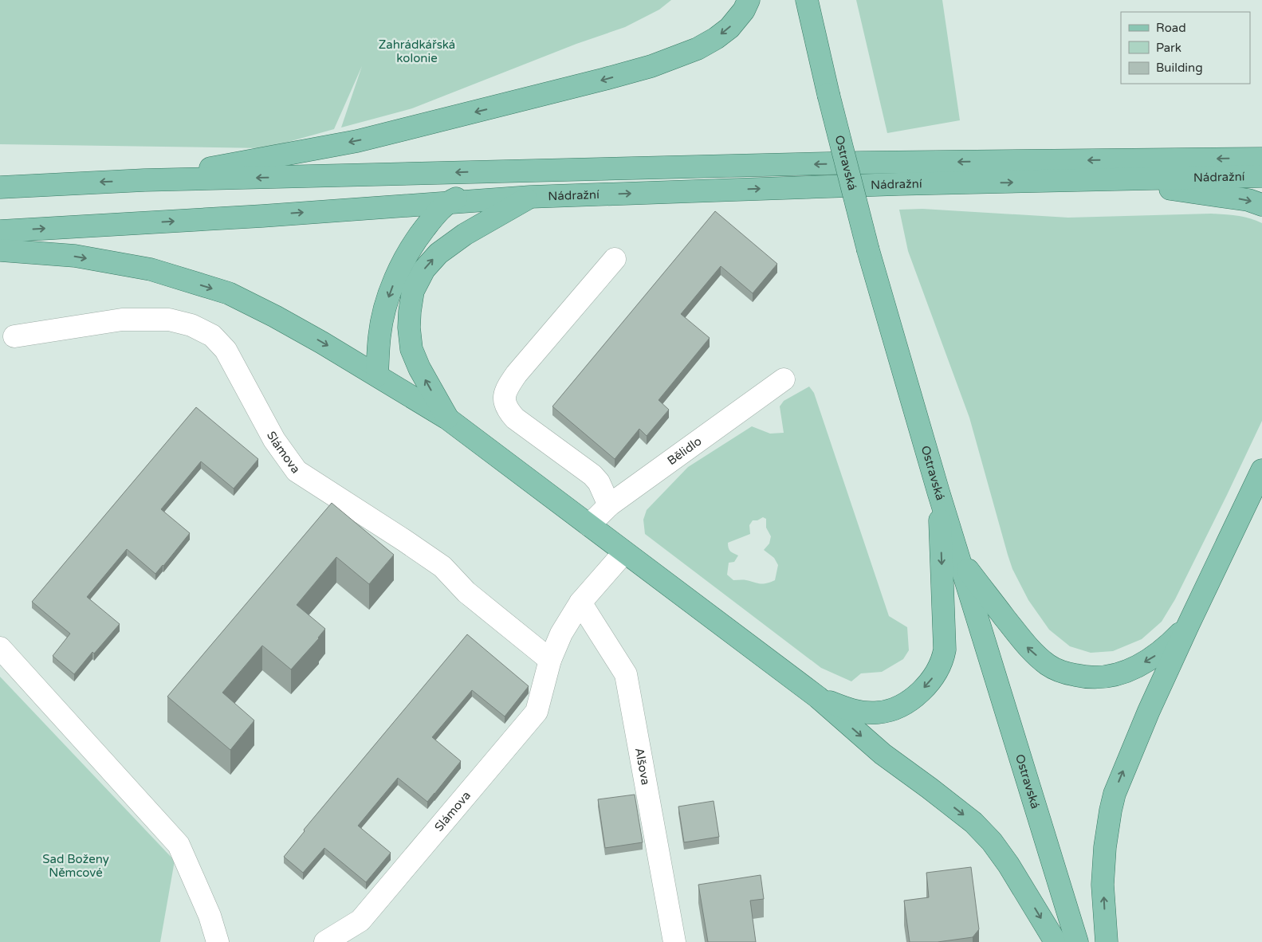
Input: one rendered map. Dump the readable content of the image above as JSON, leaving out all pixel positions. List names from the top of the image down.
{
  "streets": {
    "main road": ["Ostravská", "Nádražní"],
    "street": ["Bělidlo", "Slámova", "Alšova"]
  },
  "crossings": [
    ["Slámova", "Alšova"]
  ],
  "parks": ["Zahrádkářská kolonie", "Sad Boženy Němcové"],
  "legend": ["Road", "Park", "Building"]
}
